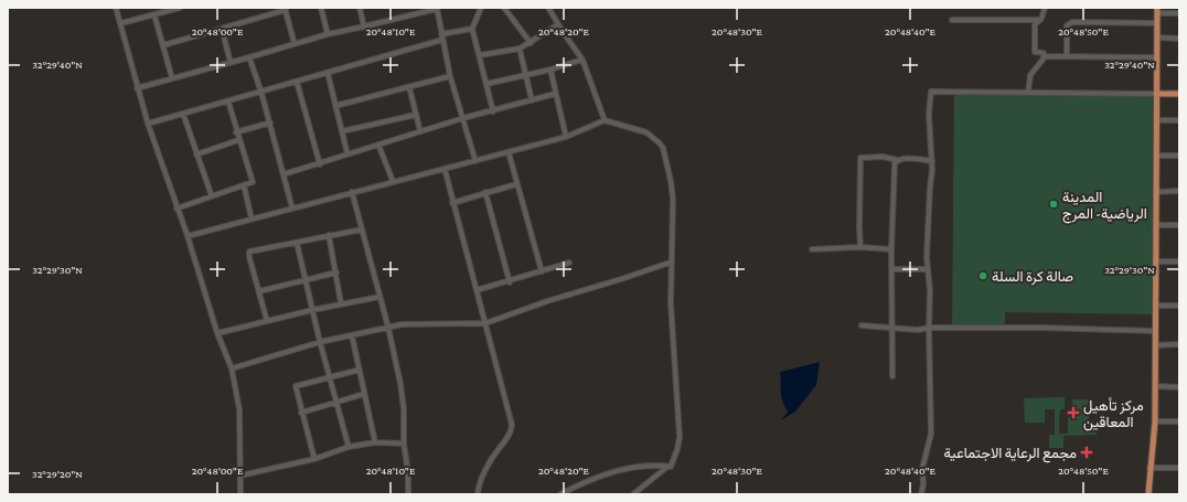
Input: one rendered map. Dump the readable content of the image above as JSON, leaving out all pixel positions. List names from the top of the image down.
{
  "places": {
    "other": ["المدينة الرياضية- المرج", "صالة كرة السلة"],
    "health": ["مركز تأهيل المعاقين", "مجمع الرعاية الاجتماعية"]
  },
  "coordinates": [
    "20°48'00\"E",
    "20°48'10\"E",
    "20°48'20\"E",
    "20°48'30\"E",
    "20°48'40\"E",
    "20°48'50\"E",
    "32°29'40\"N",
    "32°29'30\"N",
    "32°29'20\"N"
  ]
}
